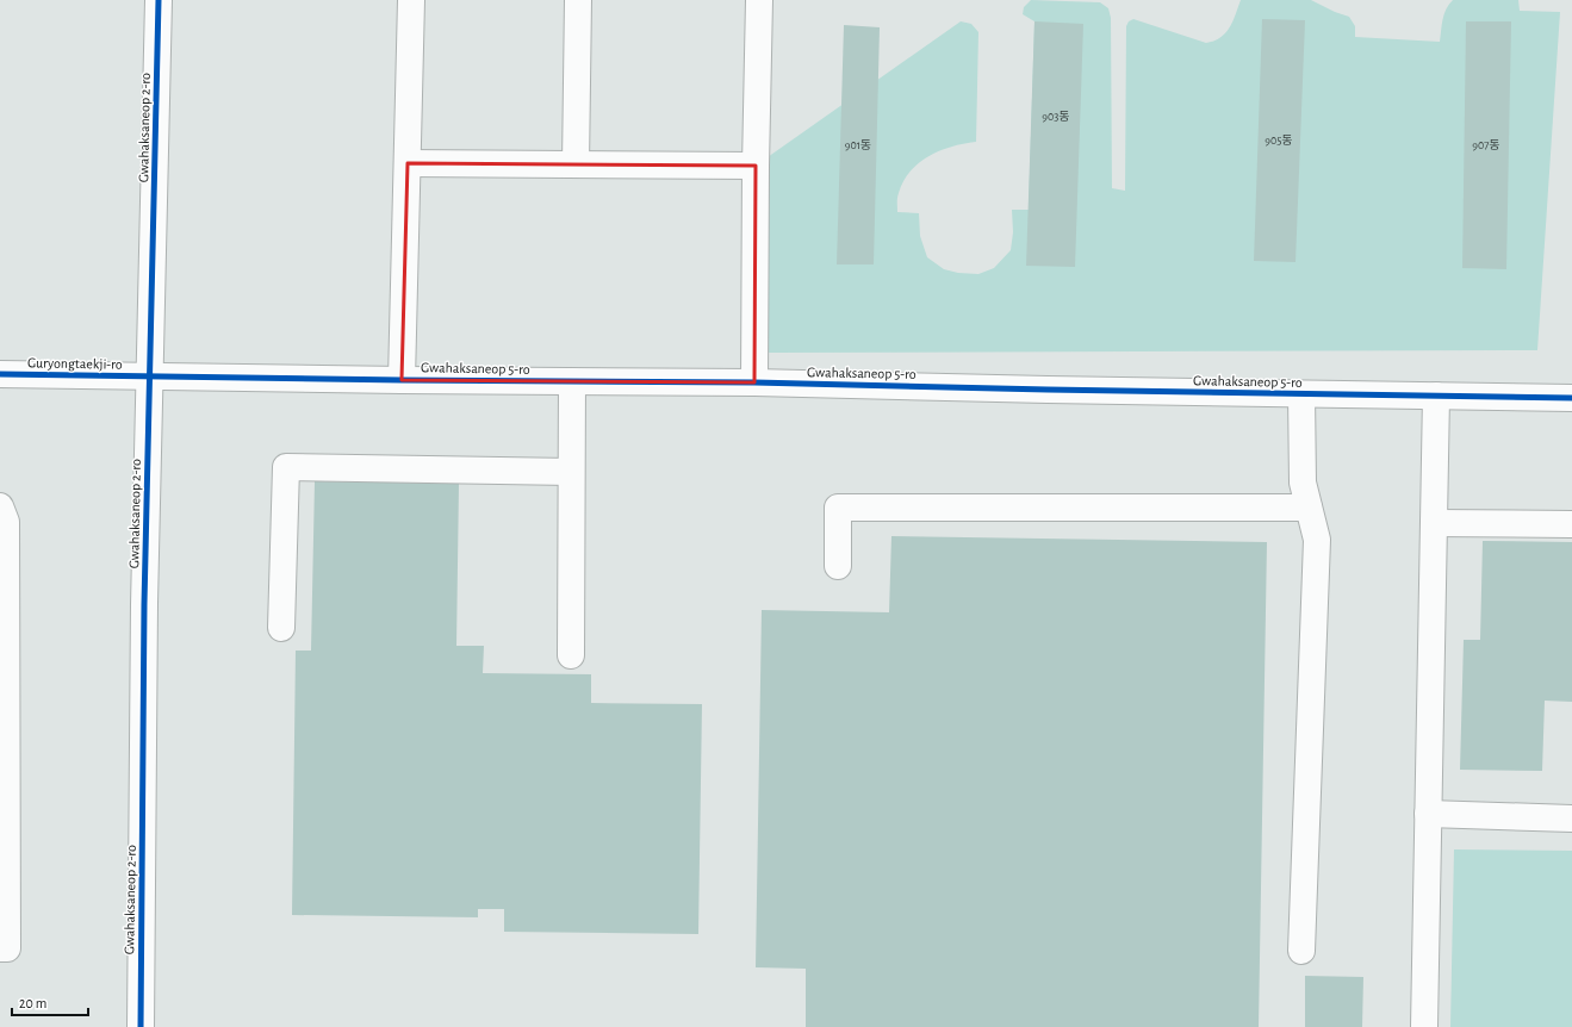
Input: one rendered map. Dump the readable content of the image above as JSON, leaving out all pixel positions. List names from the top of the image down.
{
  "streets": {
    "street": ["Gwahaksaneop 2-ro", "Guryongtaekji-ro", "Gwahaksaneop 5-ro"]
  },
  "crossings": [
    ["Gwahaksaneop 2-ro", "Guryongtaekji-ro"],
    ["Gwahaksaneop 2-ro", "Gwahaksaneop 5-ro"],
    ["Guryongtaekji-ro", "Gwahaksaneop 5-ro"]
  ],
  "house_numbers": [
    "903동",
    "905동",
    "901동",
    "907동"
  ],
  "scale_bar": "20 m"
}
